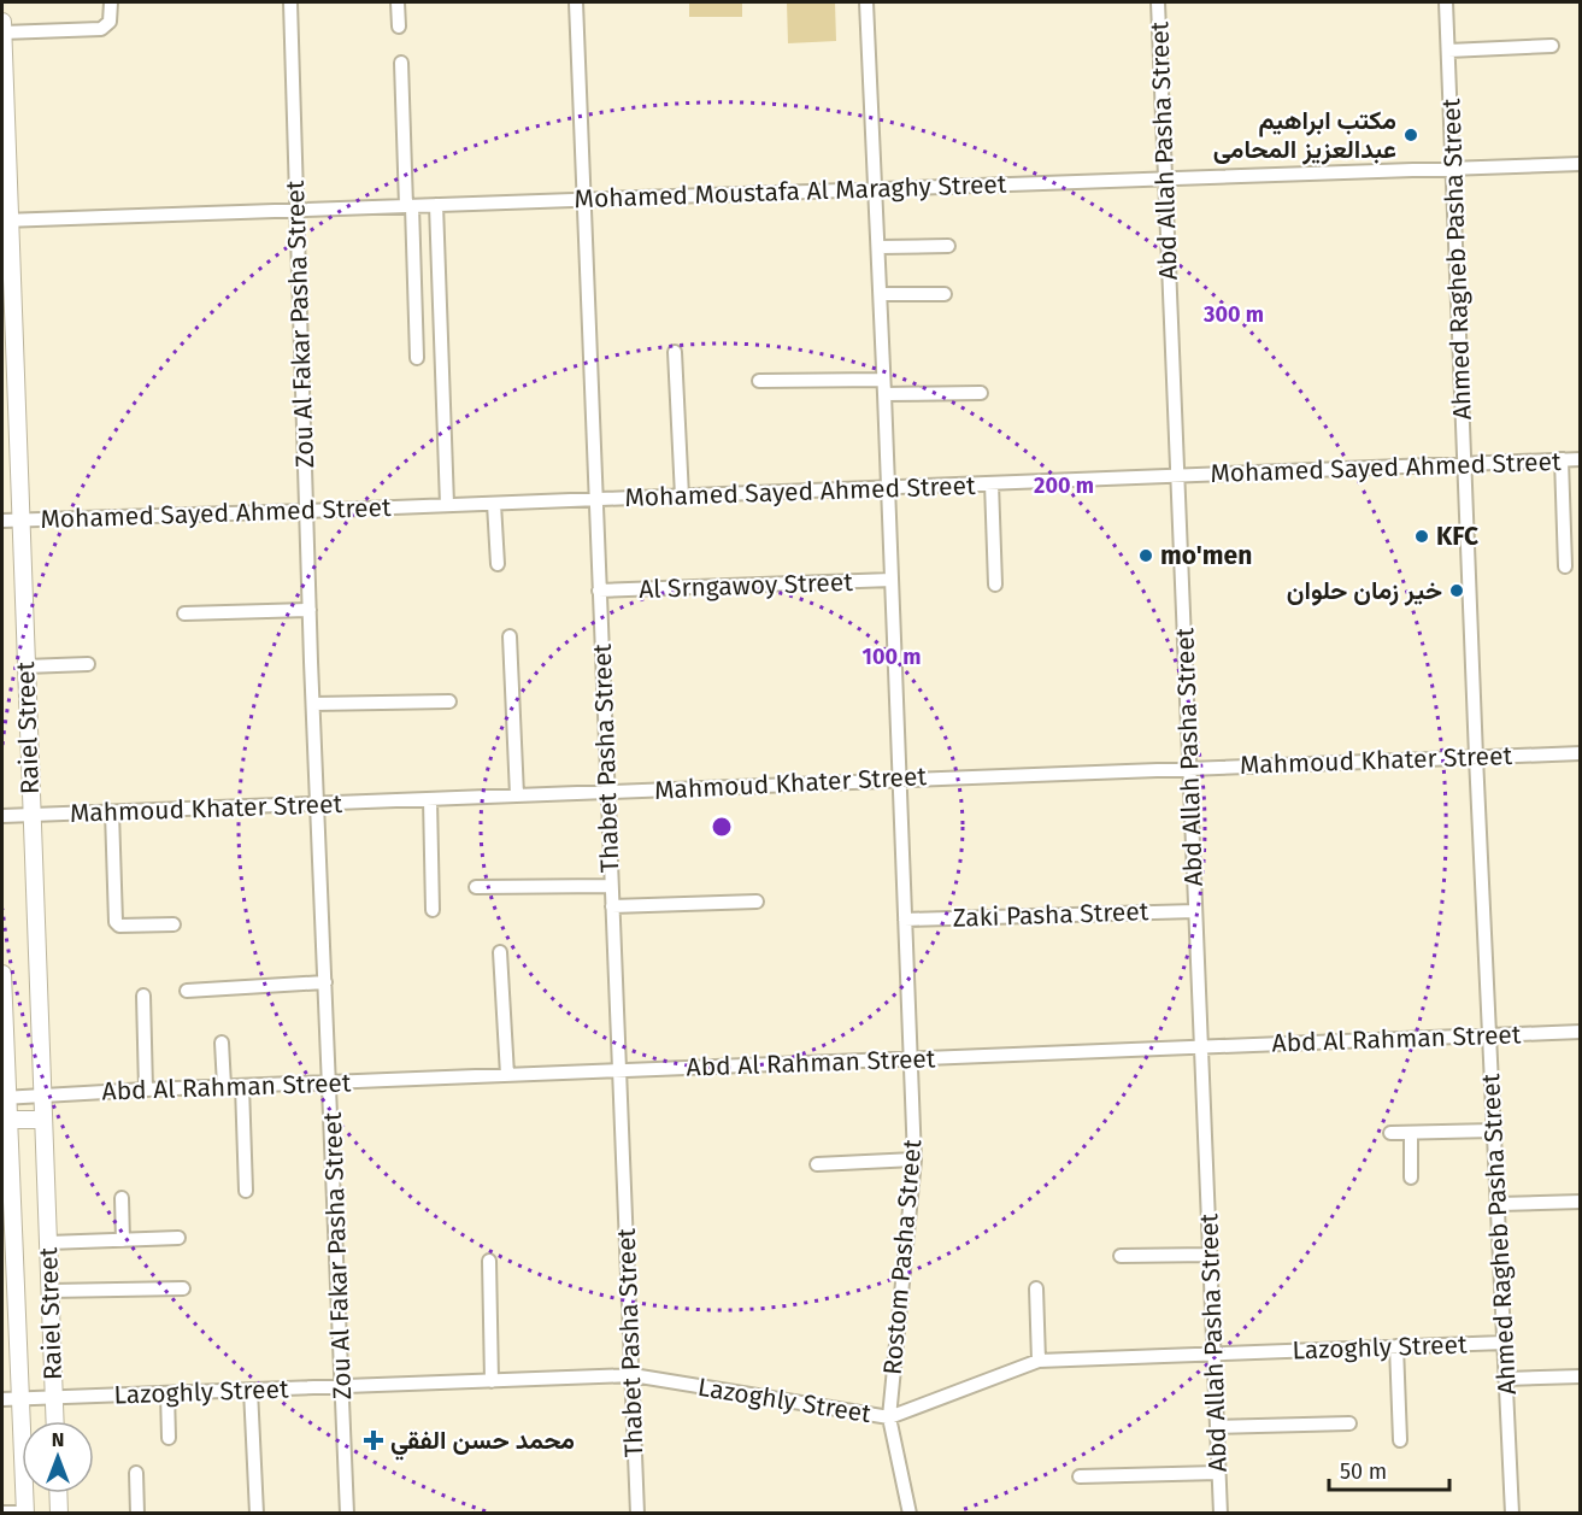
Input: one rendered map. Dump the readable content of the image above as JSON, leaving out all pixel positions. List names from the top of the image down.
{
  "streets": {
    "street": [
      "Abd Allah Pasha Street",
      "Mohamed Moustafa Al Maraghy Street",
      "Ahmed Ragheb Pasha Street",
      "Zou Al Fakar Pasha Street",
      "Mohamed Sayed Ahmed Street",
      "Al Srngawoy Street",
      "Raiel Street",
      "Thabet Pasha Street",
      "Mahmoud Khater Street",
      "Zaki Pasha Street",
      "Abd Al Rahman Street",
      "Rostom Pasha Street",
      "Lazoghly Street"
    ]
  },
  "crossings": [
    ["Abd Allah Pasha Street", "Mohamed Moustafa Al Maraghy Street"],
    ["Abd Allah Pasha Street", "Mohamed Sayed Ahmed Street"],
    ["Abd Allah Pasha Street", "Mahmoud Khater Street"],
    ["Abd Allah Pasha Street", "Zaki Pasha Street"],
    ["Abd Allah Pasha Street", "Abd Al Rahman Street"],
    ["Abd Allah Pasha Street", "Lazoghly Street"],
    ["Mohamed Moustafa Al Maraghy Street", "Ahmed Ragheb Pasha Street"],
    ["Mohamed Moustafa Al Maraghy Street", "Zou Al Fakar Pasha Street"],
    ["Mohamed Moustafa Al Maraghy Street", "Raiel Street"],
    ["Mohamed Moustafa Al Maraghy Street", "Thabet Pasha Street"],
    ["Mohamed Moustafa Al Maraghy Street", "Rostom Pasha Street"],
    ["Ahmed Ragheb Pasha Street", "Mohamed Sayed Ahmed Street"],
    ["Ahmed Ragheb Pasha Street", "Mahmoud Khater Street"],
    ["Ahmed Ragheb Pasha Street", "Abd Al Rahman Street"],
    ["Ahmed Ragheb Pasha Street", "Lazoghly Street"],
    ["Zou Al Fakar Pasha Street", "Mohamed Sayed Ahmed Street"],
    ["Zou Al Fakar Pasha Street", "Mahmoud Khater Street"],
    ["Zou Al Fakar Pasha Street", "Abd Al Rahman Street"],
    ["Zou Al Fakar Pasha Street", "Lazoghly Street"],
    ["Mohamed Sayed Ahmed Street", "Raiel Street"],
    ["Mohamed Sayed Ahmed Street", "Thabet Pasha Street"],
    ["Mohamed Sayed Ahmed Street", "Rostom Pasha Street"],
    ["Al Srngawoy Street", "Thabet Pasha Street"],
    ["Al Srngawoy Street", "Rostom Pasha Street"],
    ["Raiel Street", "Mahmoud Khater Street"],
    ["Raiel Street", "Abd Al Rahman Street"],
    ["Raiel Street", "Lazoghly Street"],
    ["Thabet Pasha Street", "Mahmoud Khater Street"],
    ["Thabet Pasha Street", "Abd Al Rahman Street"],
    ["Thabet Pasha Street", "Lazoghly Street"],
    ["Mahmoud Khater Street", "Rostom Pasha Street"],
    ["Zaki Pasha Street", "Rostom Pasha Street"],
    ["Abd Al Rahman Street", "Rostom Pasha Street"],
    ["Rostom Pasha Street", "Lazoghly Street"]
  ],
  "places": {
    "other": [
      "مكتب ابراهيم عبدالعزيز المحامى",
      "KFC",
      "mo'men",
      "خير زمان حلوان"
    ],
    "health": ["محمد حسن الفقي"]
  },
  "scale_bar": "50 m",
  "north": "top",
  "rings": ["300 m", "200 m", "100 m"]
}
